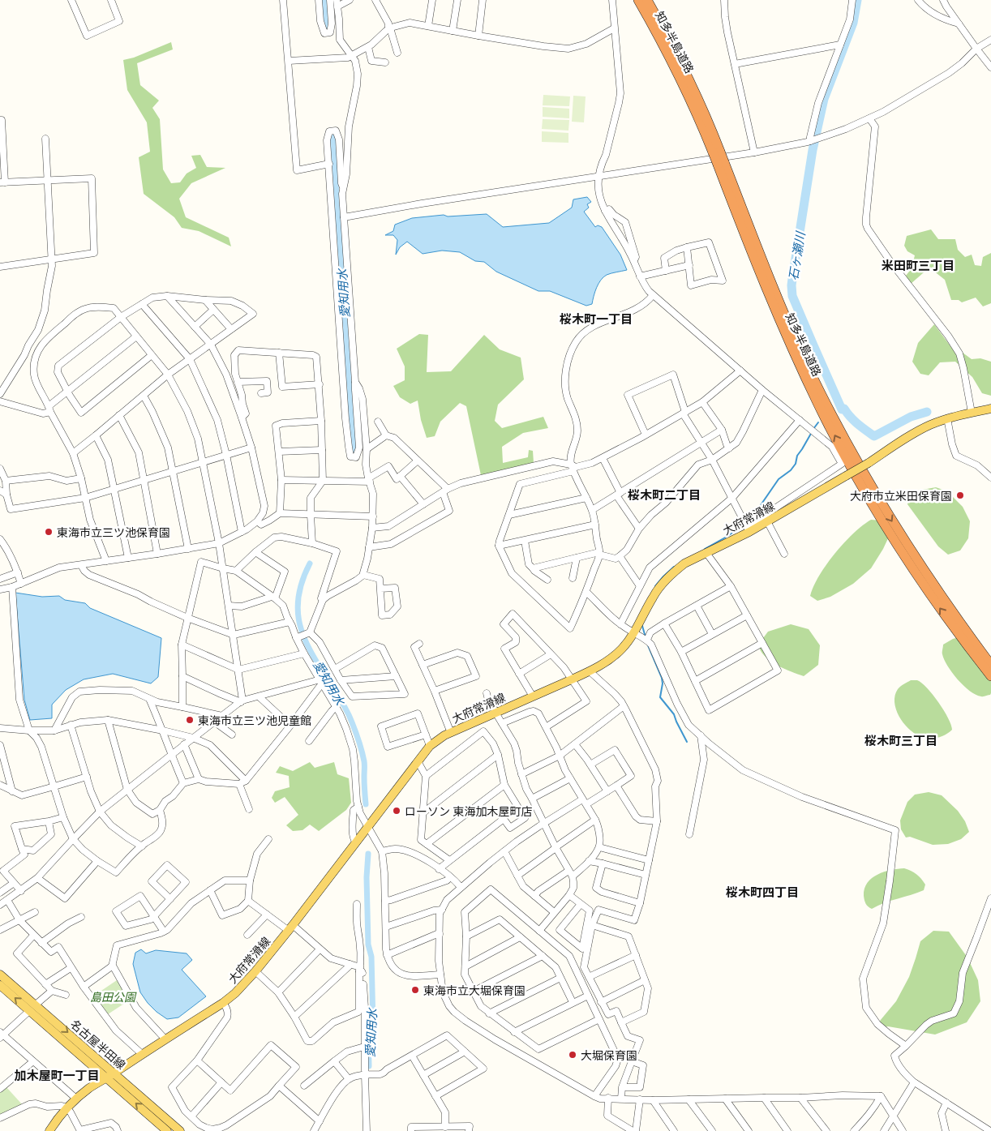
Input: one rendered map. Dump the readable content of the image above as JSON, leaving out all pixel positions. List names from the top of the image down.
{
  "streets": {
    "highway": ["知多半島道路"],
    "main road": ["大府常滑線", "名古屋半田線"]
  },
  "crossings": [
    ["大府常滑線", "名古屋半田線"]
  ],
  "districts": [
    "米田町三丁目",
    "桜木町一丁目",
    "桜木町二丁目",
    "桜木町三丁目",
    "桜木町四丁目",
    "加木屋町一丁目"
  ],
  "water": ["石ヶ瀬川", "愛知用水"],
  "parks": ["島田公園"],
  "places": [
    "大府市立米田保育園",
    "東海市立三ツ池保育園",
    "東海市立三ツ池児童館",
    "ローソン 東海加木屋町店",
    "東海市立大堀保育園",
    "大堀保育園"
  ]
}
